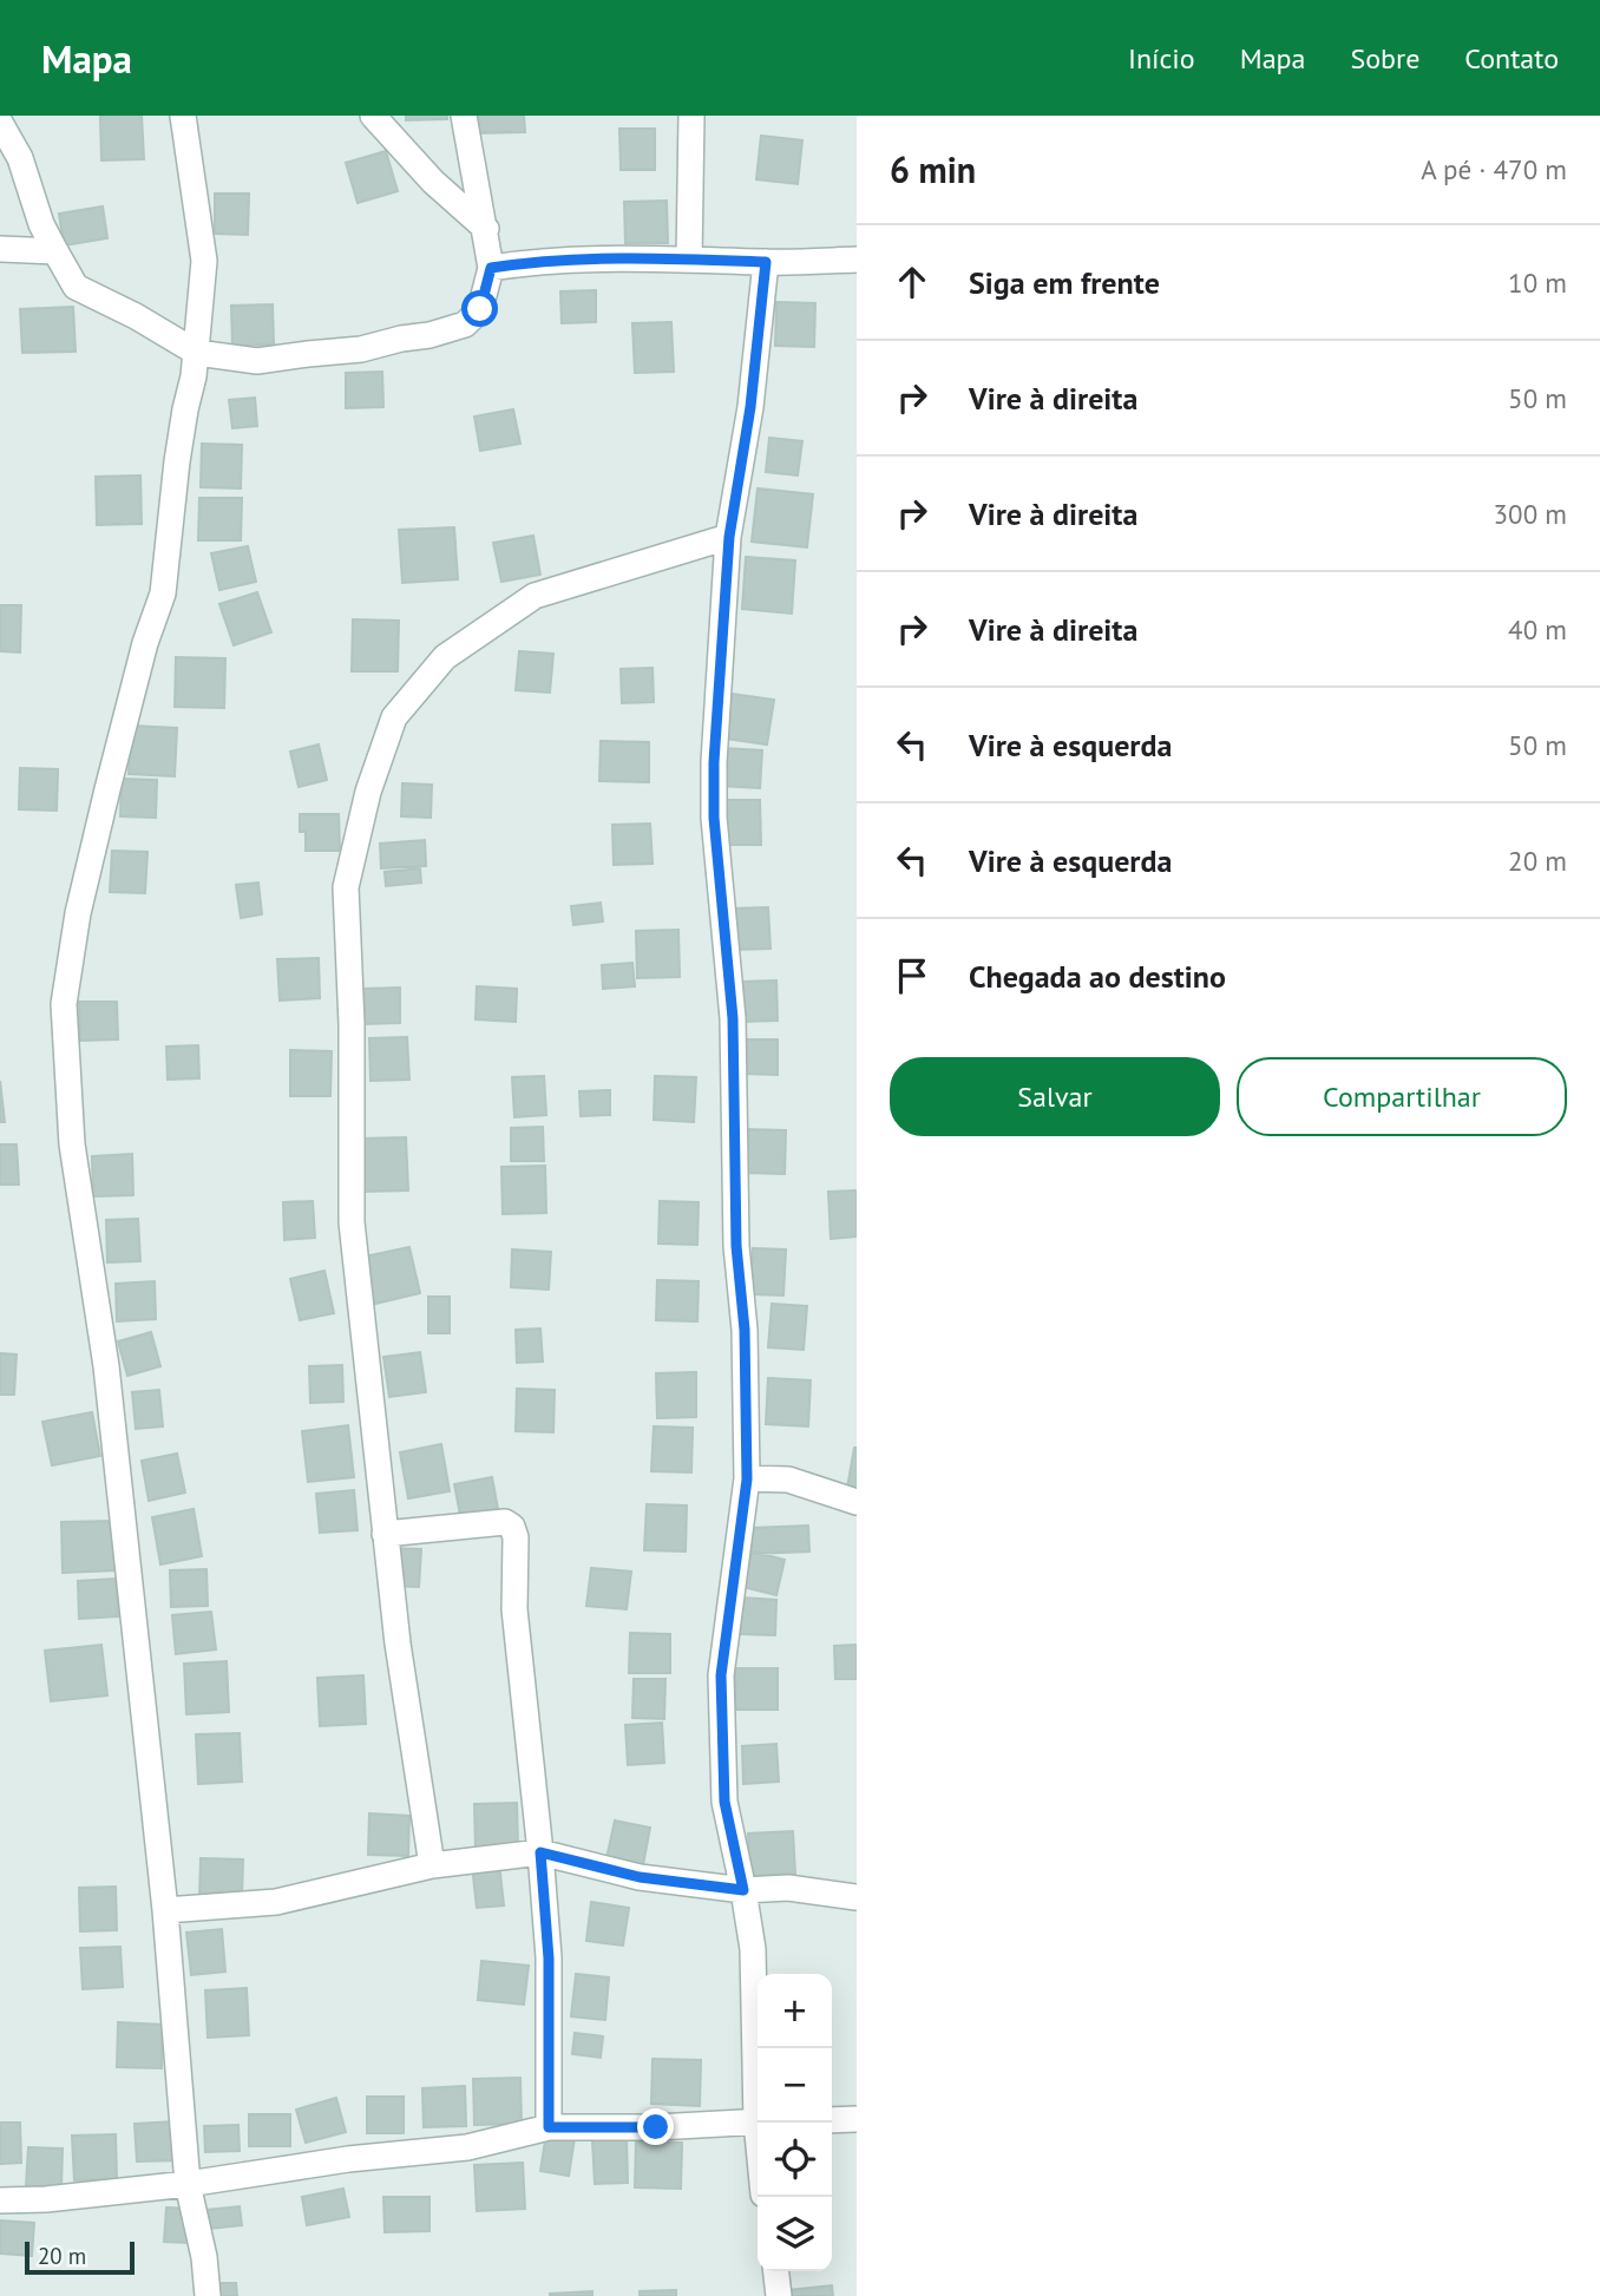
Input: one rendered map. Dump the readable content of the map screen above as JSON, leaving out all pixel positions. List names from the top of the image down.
{
  "scale_bar": "20 m",
  "page": {
    "header": "Mapa",
    "nav": [
      "Início",
      "Mapa",
      "Sobre",
      "Contato"
    ],
    "heading": ["6 min", "A pé · 470 m"],
    "list": [
      ["Siga em frente", "10 m"],
      ["Vire à direita", "50 m"],
      ["Vire à direita", "300 m"],
      ["Vire à direita", "40 m"],
      ["Vire à esquerda", "50 m"],
      ["Vire à esquerda", "20 m"],
      "Chegada ao destino"
    ],
    "buttons": ["Salvar", "Compartilhar"],
    "map_buttons": ["+", "−"],
    "scale": "20 m"
  }
}
